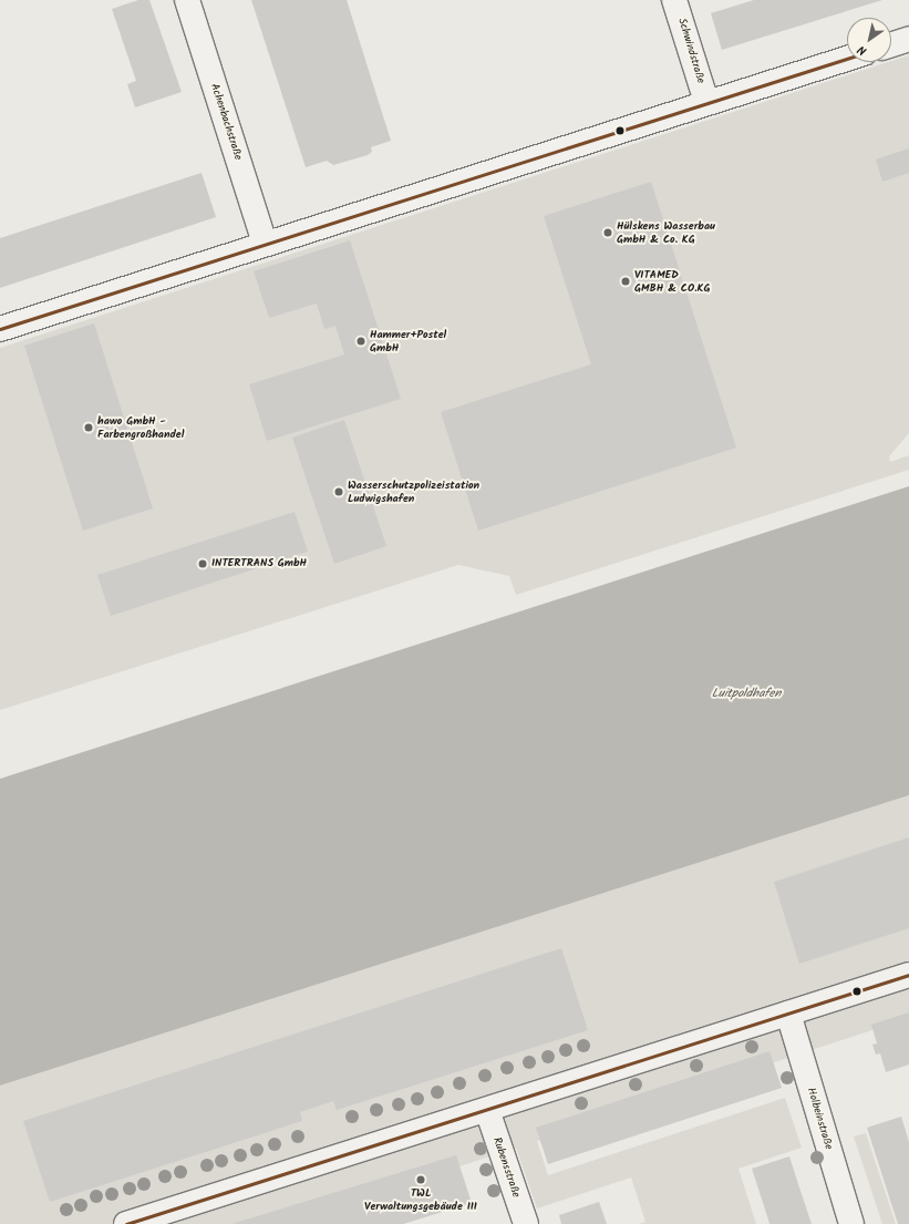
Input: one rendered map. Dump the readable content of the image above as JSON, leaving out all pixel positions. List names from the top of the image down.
{
  "streets": {
    "street": [
      "Schwindstraße",
      "Achenbachstraße",
      "Holbeinstraße",
      "Rubensstraße"
    ]
  },
  "water": ["Luitpoldhafen"],
  "places": [
    "Hülskens Wasserbau GmbH & Co. KG",
    "VITAMED GMBH & CO.KG",
    "Hammer+Postel GmbH",
    "hawo GmbH - Farbengroßhandel",
    "Wasserschutzpolizeistation Ludwigshafen",
    "INTERTRANS GmbH",
    "TWL Verwaltungsgebäude III"
  ],
  "north": "bottom left"
}
